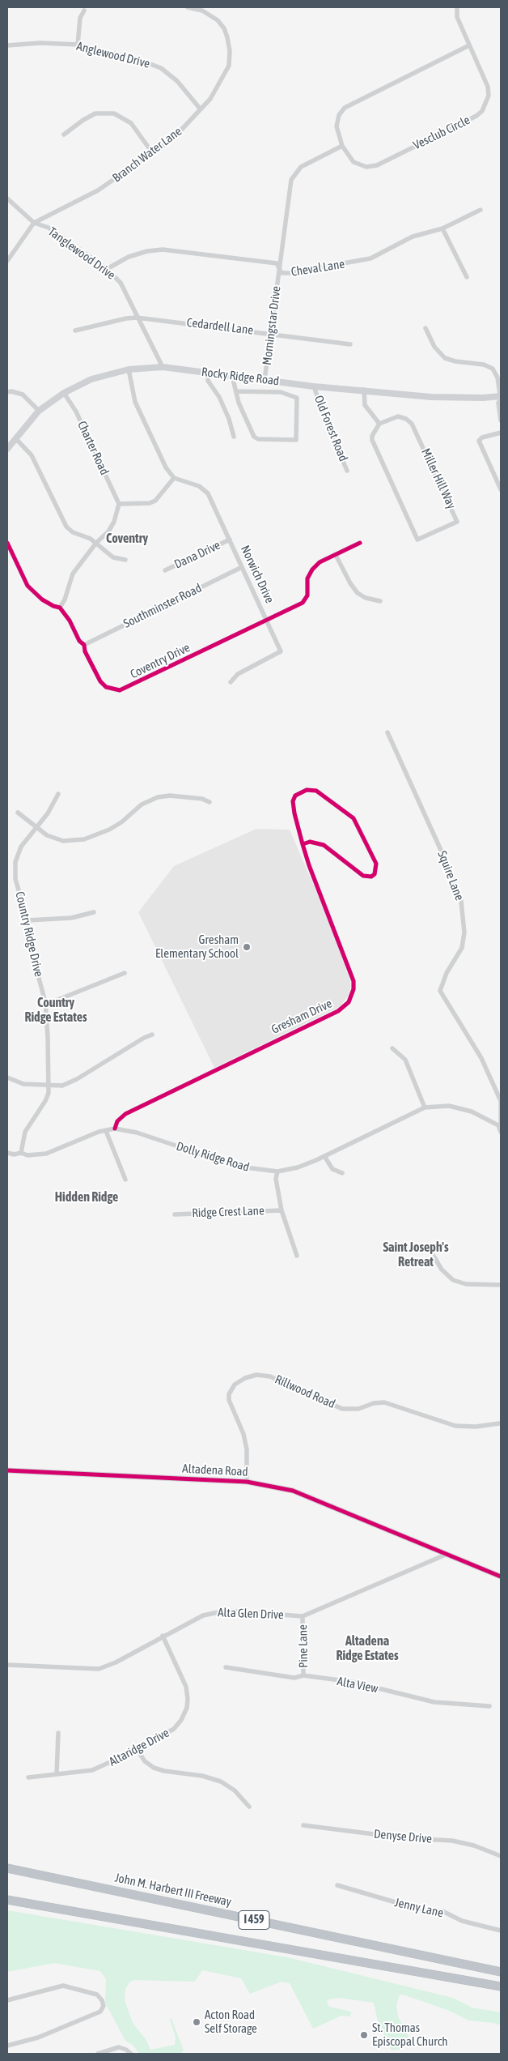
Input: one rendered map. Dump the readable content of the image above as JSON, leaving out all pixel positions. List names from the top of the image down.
{
  "streets": {
    "highway": ["John M. Harbert III Freeway", "I 459"],
    "main road": ["Rocky Ridge Road"],
    "street": [
      "Anglewood Drive",
      "Vesclub Circle",
      "Branch Water Lane",
      "Tanglewood Drive",
      "Cheval Lane",
      "Morningstar Drive",
      "Cedardell Lane",
      "Old Forest Road",
      "Charter Road",
      "Miller Hill Way",
      "Dana Drive",
      "Norwich Drive",
      "Southminster Road",
      "Coventry Drive",
      "Squire Lane",
      "Country Ridge Drive",
      "Gresham Drive",
      "Dolly Ridge Road",
      "Ridge Crest Lane",
      "Rillwood Road",
      "Altadena Road",
      "Alta Glen Drive",
      "Pine Lane",
      "Alta View",
      "Altaridge Drive",
      "Denyse Drive",
      "Jenny Lane"
    ]
  },
  "crossings": [
    ["Anglewood Drive", "Branch Water Lane"],
    ["Vesclub Circle", "Morningstar Drive"],
    ["Branch Water Lane", "Tanglewood Drive"],
    ["Tanglewood Drive", "Cheval Lane"],
    ["Tanglewood Drive", "Cedardell Lane"],
    ["Tanglewood Drive", "Rocky Ridge Road"],
    ["Cheval Lane", "Morningstar Drive"],
    ["Morningstar Drive", "Cedardell Lane"],
    ["Morningstar Drive", "Rocky Ridge Road"],
    ["Rocky Ridge Road", "Old Forest Road"],
    ["Rocky Ridge Road", "Charter Road"],
    ["Dana Drive", "Norwich Drive"],
    ["Norwich Drive", "Southminster Road"],
    ["Norwich Drive", "Coventry Drive"],
    ["Southminster Road", "Coventry Drive"],
    ["Squire Lane", "Dolly Ridge Road"],
    ["Country Ridge Drive", "Dolly Ridge Road"],
    ["Gresham Drive", "Dolly Ridge Road"],
    ["Rillwood Road", "Altadena Road"],
    ["Altadena Road", "Alta Glen Drive"],
    ["Alta Glen Drive", "Pine Lane"],
    ["Alta Glen Drive", "Altaridge Drive"],
    ["Pine Lane", "Alta View"]
  ],
  "districts": [
    "Coventry",
    "Country Ridge Estates",
    "Hidden Ridge",
    "Saint Joseph's Retreat",
    "Altadena Ridge Estates"
  ],
  "places": ["Gresham Elementary School", "Acton Road Self Storage", "St. Thomas Episcopal Church"]
}
